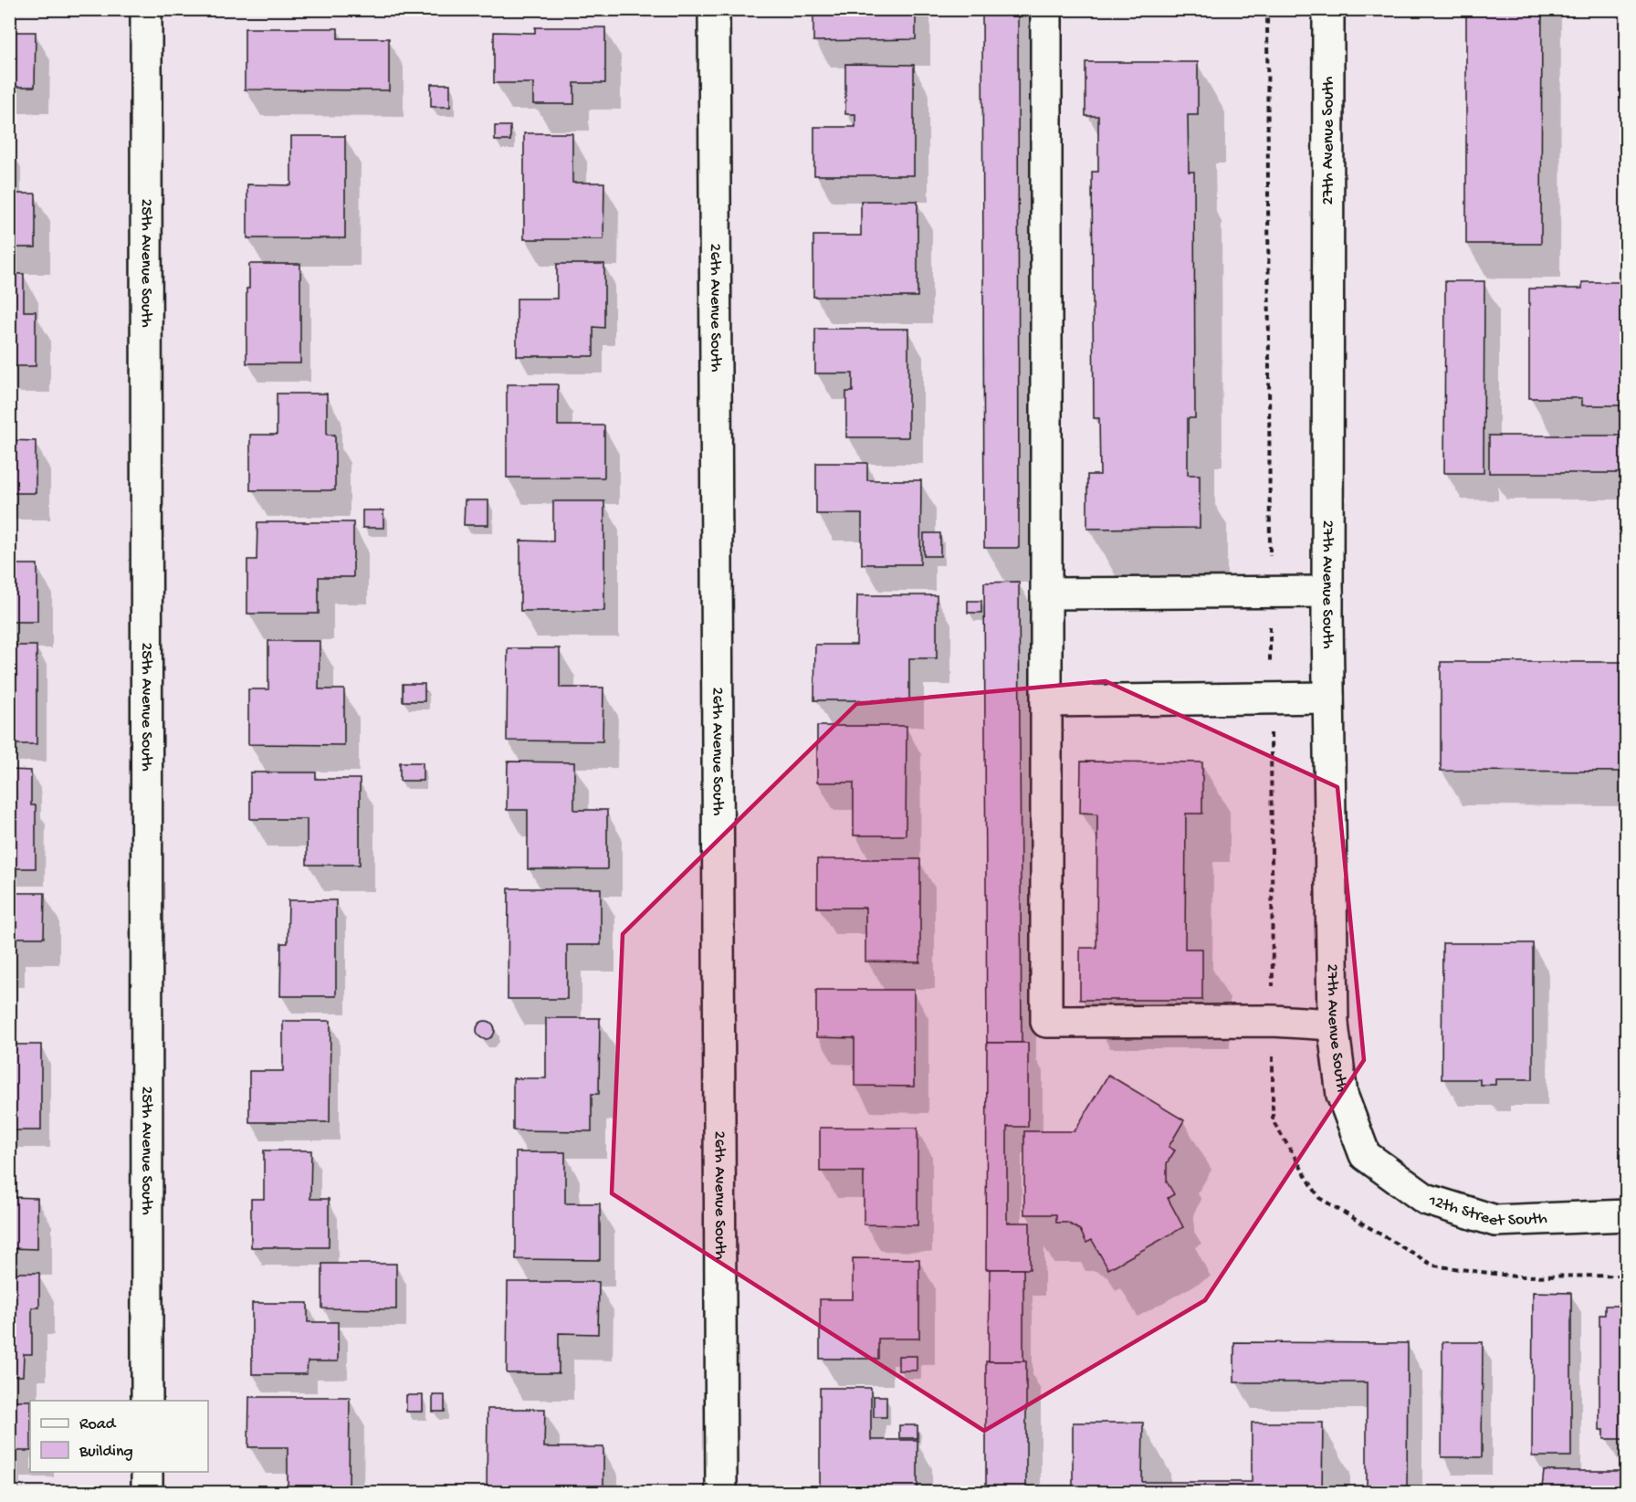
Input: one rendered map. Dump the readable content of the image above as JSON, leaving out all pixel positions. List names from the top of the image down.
{
  "streets": {
    "street": [
      "27th Avenue South",
      "25th Avenue South",
      "26th Avenue South",
      "12th Street South"
    ]
  },
  "crossings": [
    ["27th Avenue South", "12th Street South"]
  ],
  "legend": ["Road", "Building"]
}
